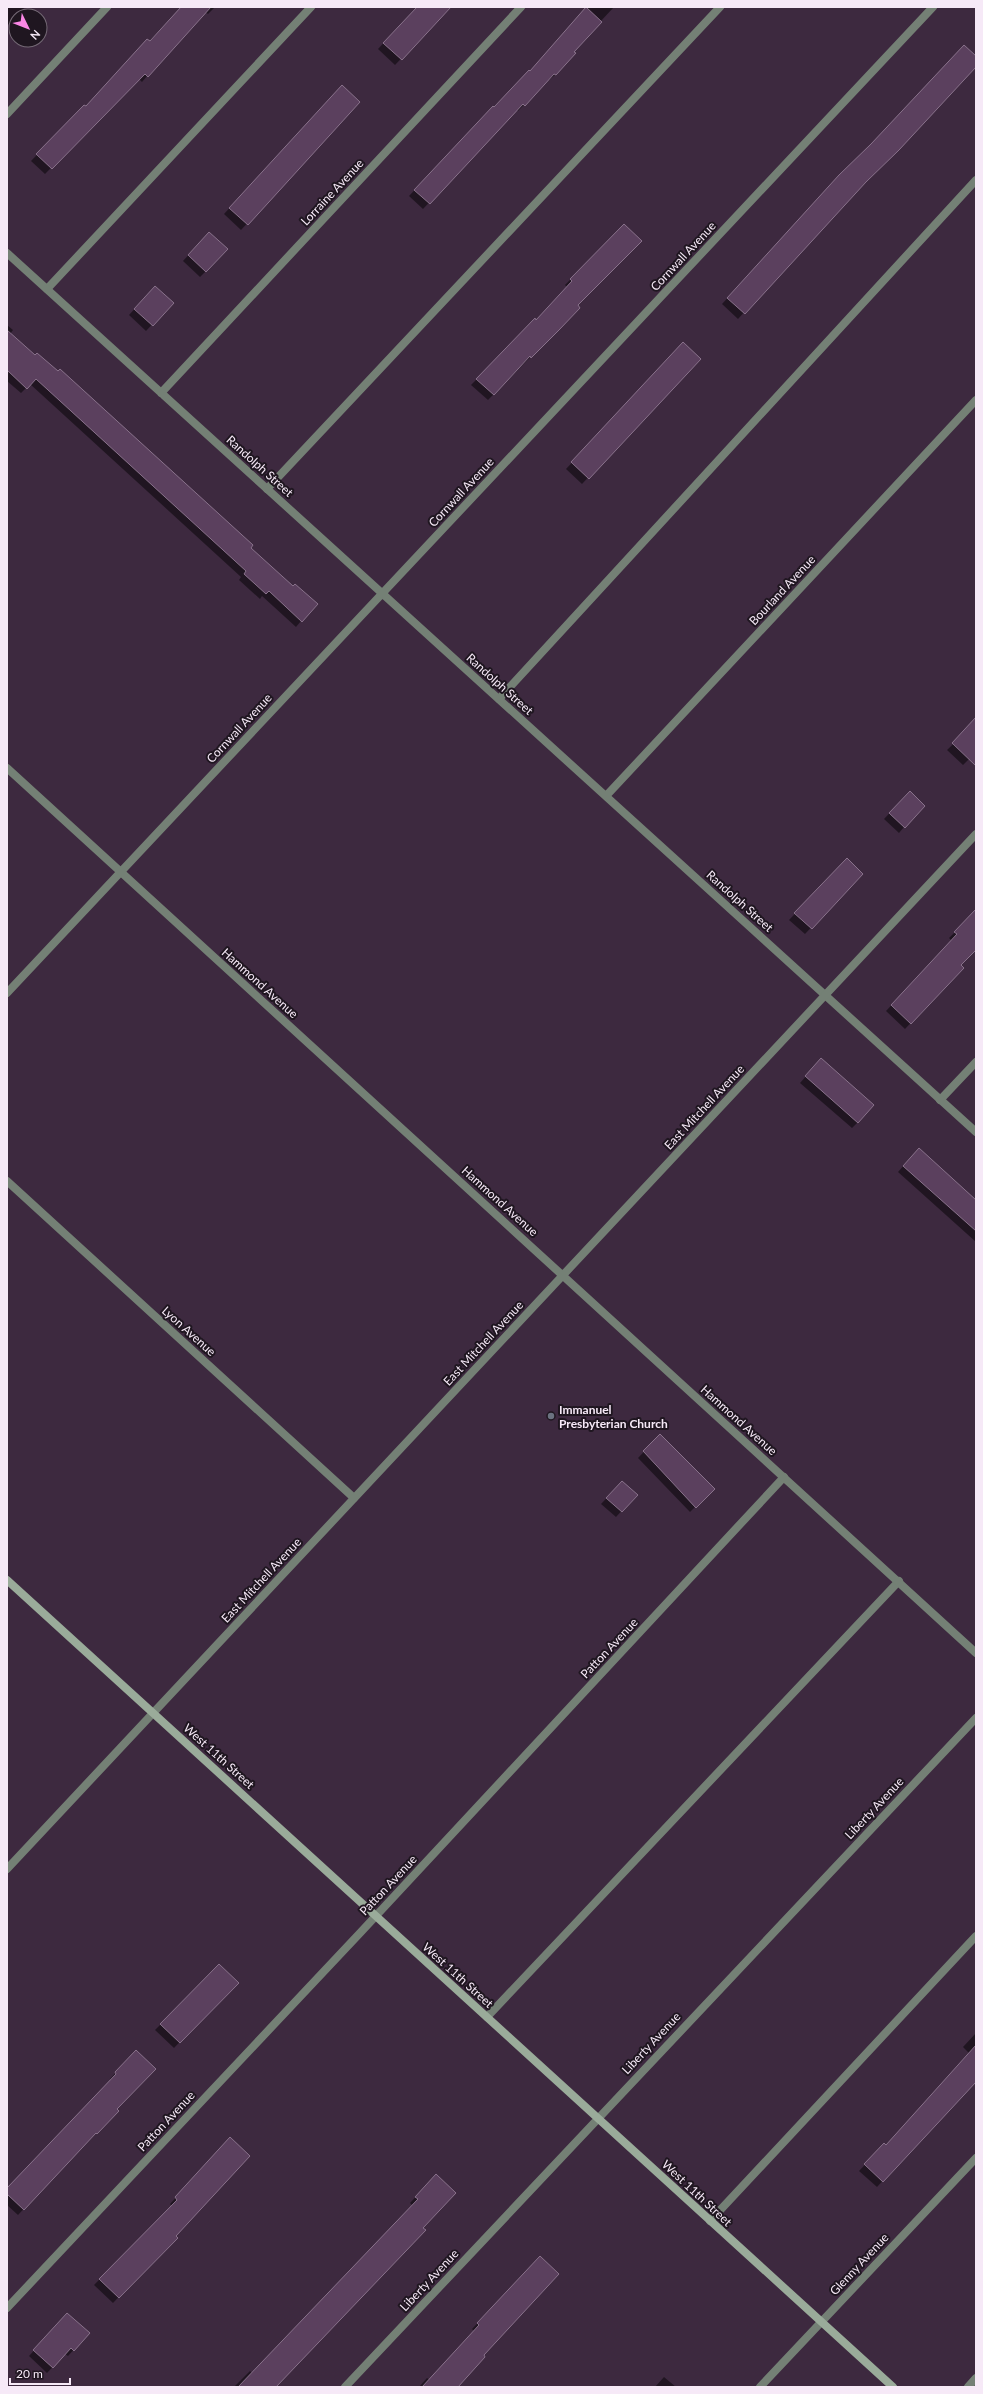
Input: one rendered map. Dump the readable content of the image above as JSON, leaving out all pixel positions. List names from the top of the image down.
{
  "streets": {
    "main road": ["West 11th Street"],
    "street": [
      "Lorraine Avenue",
      "Cornwall Avenue",
      "Randolph Street",
      "Bourland Avenue",
      "Hammond Avenue",
      "East Mitchell Avenue",
      "Lyon Avenue",
      "Patton Avenue",
      "Liberty Avenue",
      "Glenny Avenue"
    ]
  },
  "crossings": [
    ["Lorraine Avenue", "Randolph Street"],
    ["Cornwall Avenue", "Randolph Street"],
    ["Cornwall Avenue", "Hammond Avenue"],
    ["Randolph Street", "Bourland Avenue"],
    ["Randolph Street", "East Mitchell Avenue"],
    ["Hammond Avenue", "East Mitchell Avenue"],
    ["Hammond Avenue", "Patton Avenue"],
    ["East Mitchell Avenue", "Lyon Avenue"],
    ["East Mitchell Avenue", "West 11th Street"],
    ["Patton Avenue", "West 11th Street"],
    ["West 11th Street", "Liberty Avenue"],
    ["West 11th Street", "Glenny Avenue"]
  ],
  "places": ["Immanuel Presbyterian Church"],
  "scale_bar": "20 m",
  "north": "bottom right"
}
